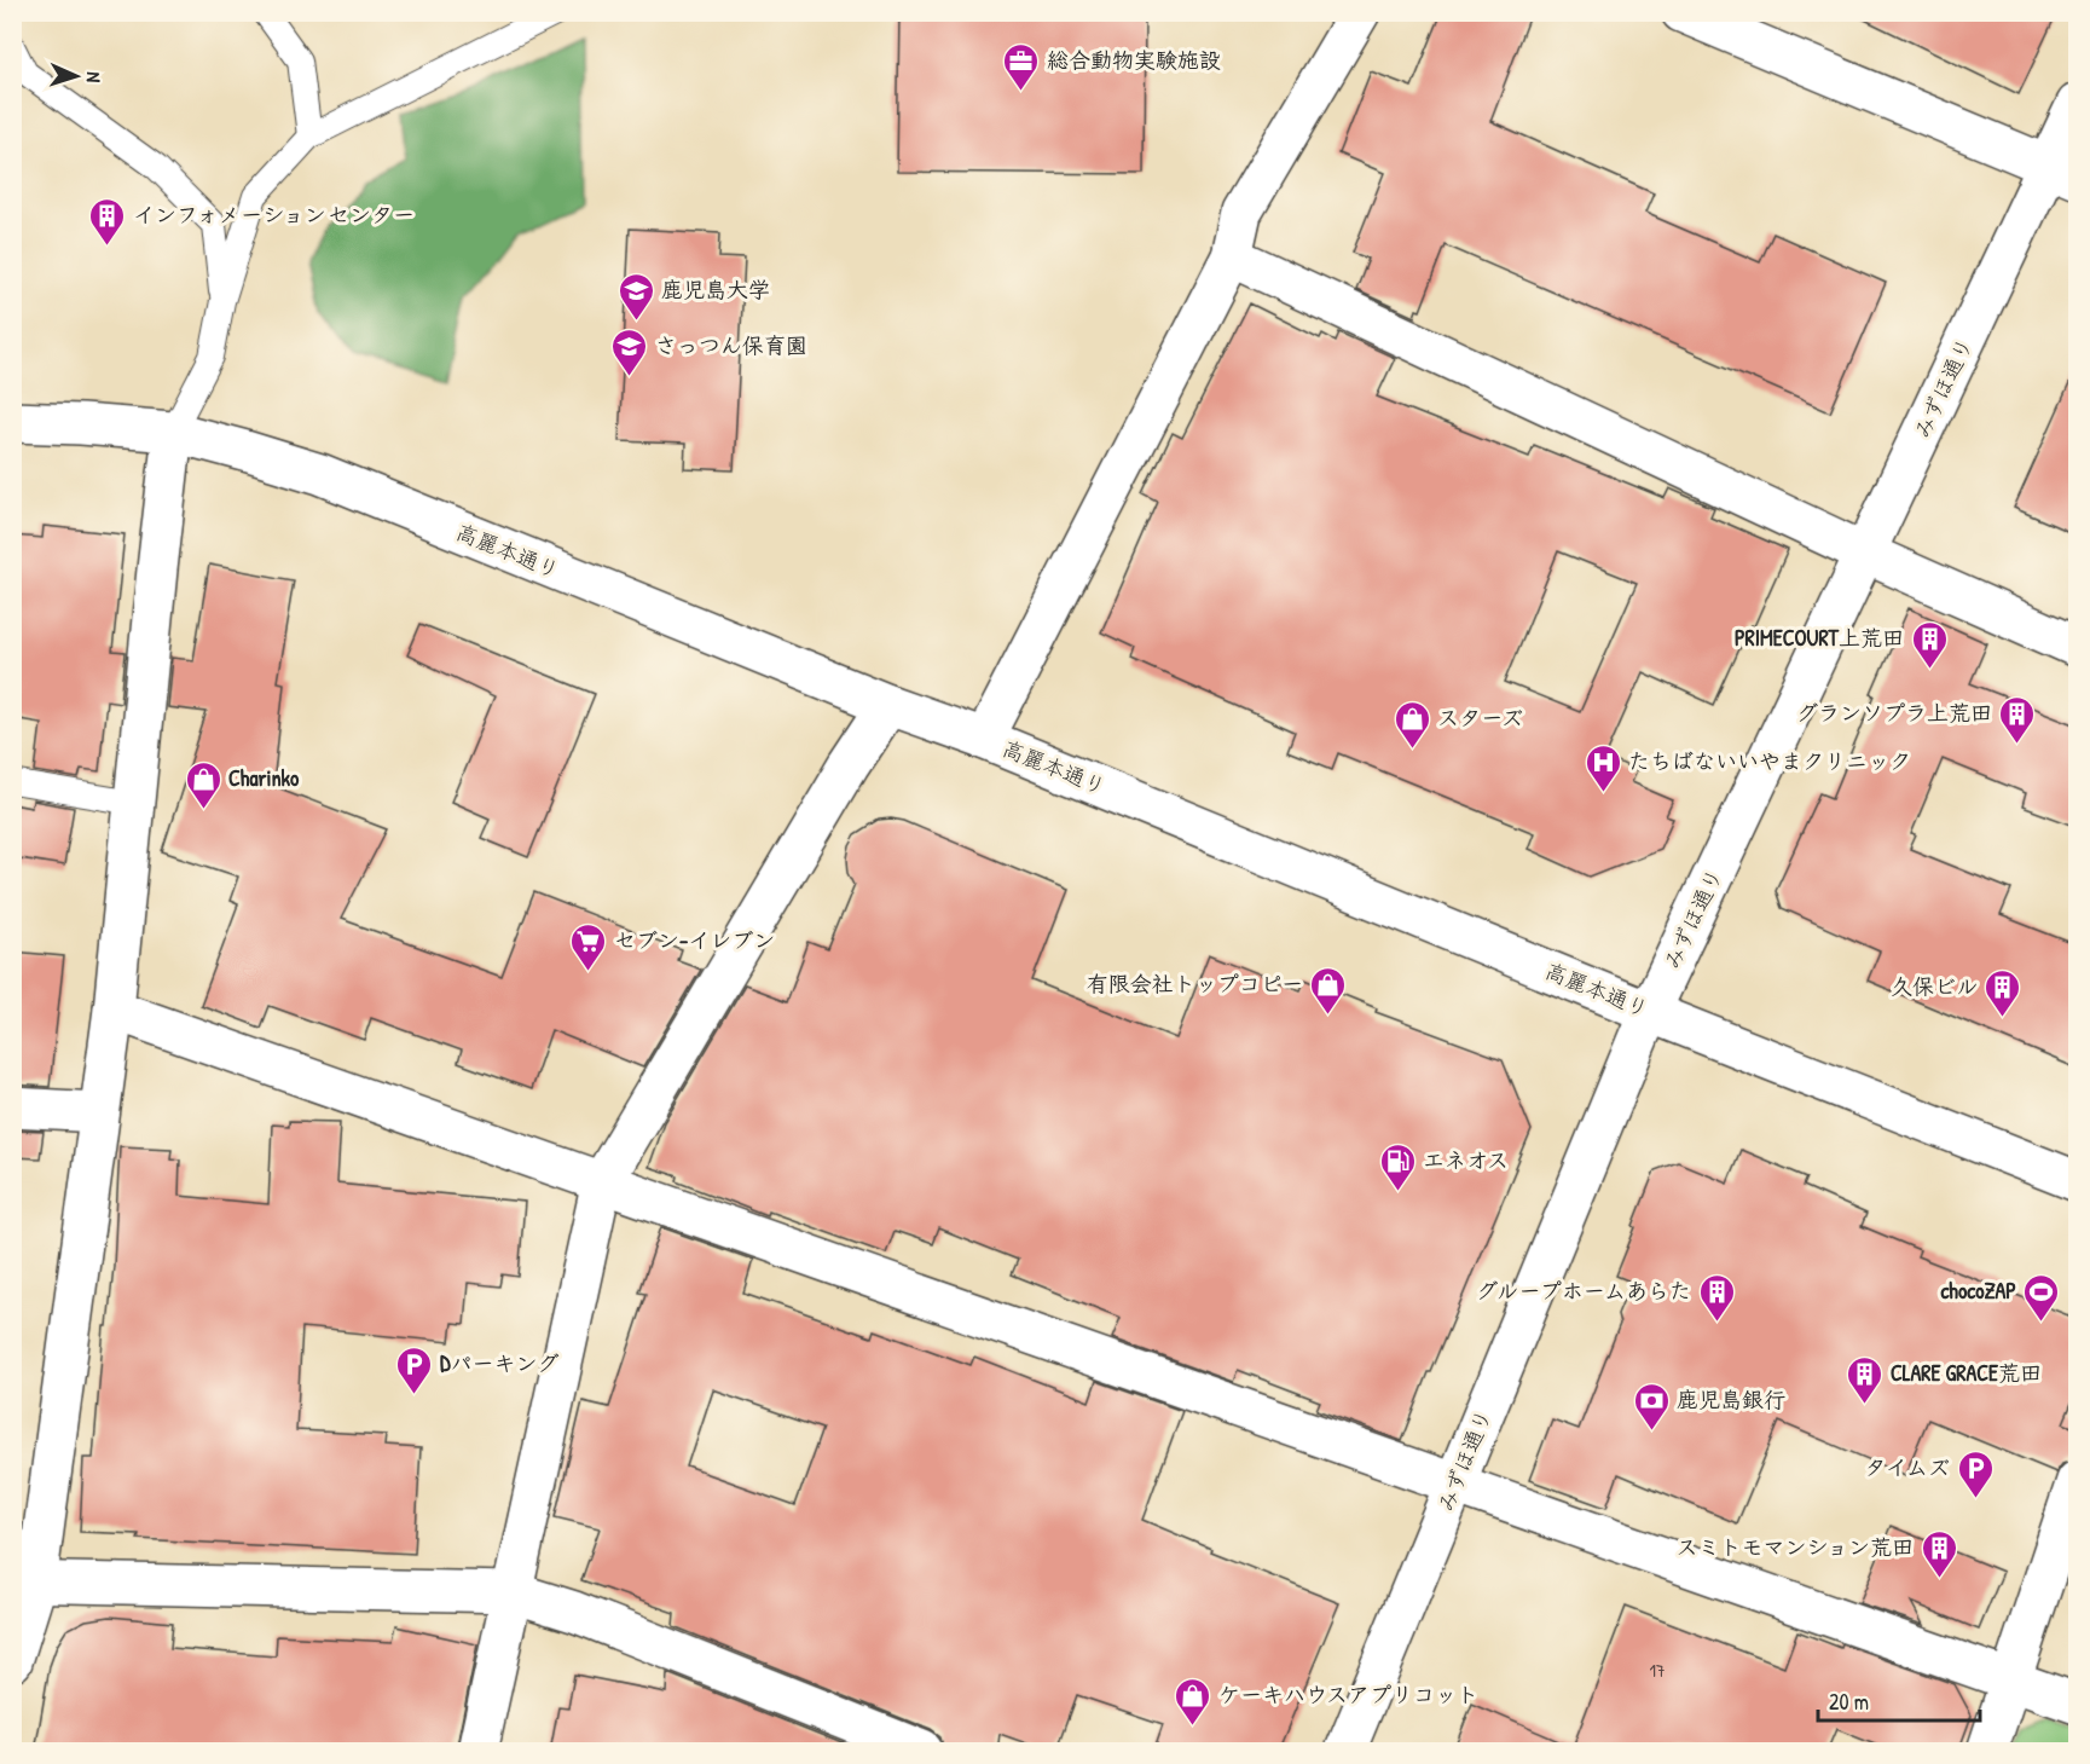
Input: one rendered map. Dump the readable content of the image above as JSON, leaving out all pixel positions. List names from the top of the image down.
{
  "streets": {
    "street": ["みずほ通り", "高麗本通り"]
  },
  "crossings": [
    ["みずほ通り", "高麗本通り"]
  ],
  "places": {
    "office": ["総合動物実験施設"],
    "building": [
      "インフォメーションセンター",
      "PRIMECOURT上荒田",
      "グランソプラ上荒田",
      "久保ビル",
      "グループホームあらた",
      "CLARE GRACE荒田",
      "スミトモマンション荒田"
    ],
    "school or university": ["鹿児島大学", "さっつん保育園"],
    "shop": [
      "スターズ",
      "Charinko",
      "有限会社トップコピー",
      "ケーキハウスアプリコット"
    ],
    "hospital": ["たちばないいやまクリニック"],
    "supermarket": ["セブン-イレブン"],
    "fuel station": ["エネオス"],
    "sports": ["chocoZAP"],
    "parking": ["Dパーキング", "タイムズ"],
    "bank": ["鹿児島銀行"]
  },
  "house_numbers": ["17"],
  "scale_bar": "20 m",
  "north": "right"
}
